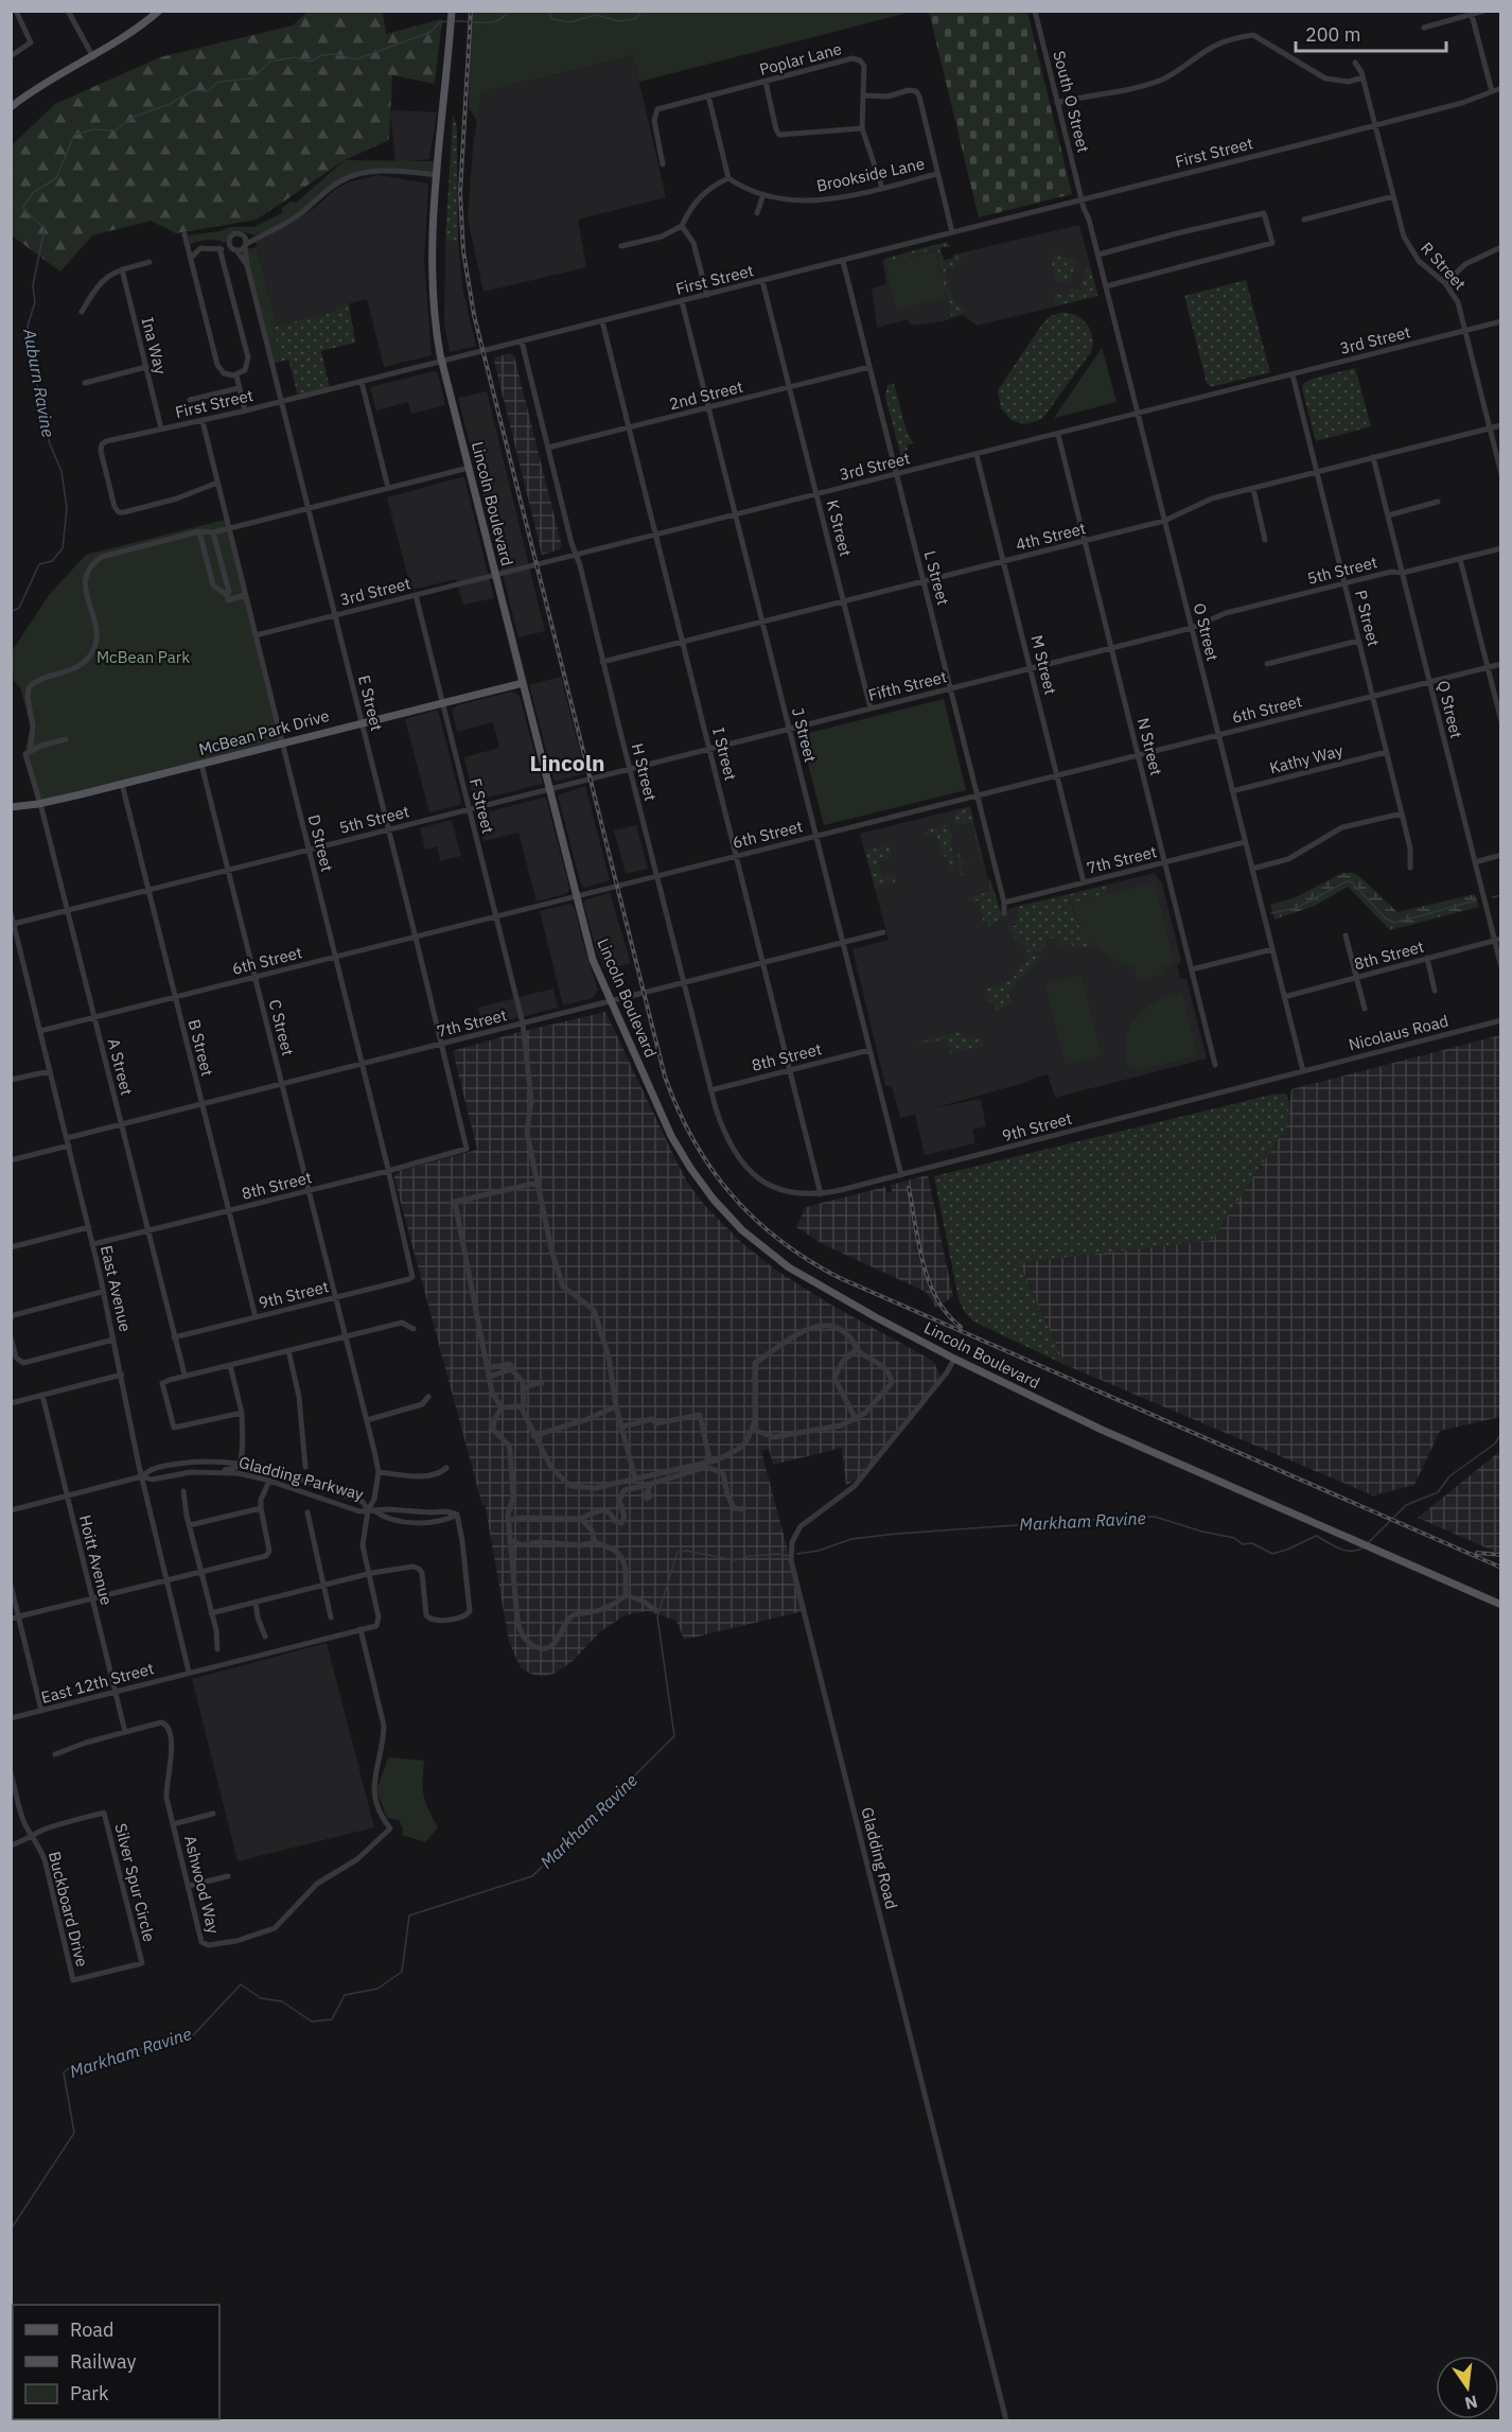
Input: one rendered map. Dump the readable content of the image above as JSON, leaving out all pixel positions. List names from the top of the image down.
{
  "streets": {
    "main road": ["Lincoln Boulevard", "McBean Park Drive"],
    "street": [
      "Poplar Lane",
      "South O Street",
      "First Street",
      "Brookside Lane",
      "R Street",
      "3rd Street",
      "Ina Way",
      "2nd Street",
      "K Street",
      "4th Street",
      "5th Street",
      "L Street",
      "P Street",
      "O Street",
      "M Street",
      "Fifth Street",
      "E Street",
      "6th Street",
      "Q Street",
      "J Street",
      "N Street",
      "I Street",
      "Kathy Way",
      "H Street",
      "F Street",
      "D Street",
      "7th Street",
      "8th Street",
      "C Street",
      "Nicolaus Road",
      "B Street",
      "A Street",
      "9th Street",
      "East Avenue",
      "Gladding Parkway",
      "Hoitt Avenue",
      "East 12th Street",
      "Gladding Road",
      "Silver Spur Circle",
      "Ashwood Way",
      "Buckboard Drive"
    ]
  },
  "crossings": [
    ["Poplar Lane", "Brookside Lane"],
    ["South O Street", "First Street"],
    ["South O Street", "O Street"],
    ["First Street", "R Street"],
    ["First Street", "Ina Way"],
    ["First Street", "Lincoln Boulevard"],
    ["First Street", "K Street"],
    ["First Street", "L Street"],
    ["First Street", "O Street"],
    ["First Street", "E Street"],
    ["First Street", "J Street"],
    ["First Street", "I Street"],
    ["First Street", "H Street"],
    ["First Street", "D Street"],
    ["R Street", "3rd Street"],
    ["R Street", "4th Street"],
    ["3rd Street", "Lincoln Boulevard"],
    ["3rd Street", "K Street"],
    ["3rd Street", "L Street"],
    ["3rd Street", "P Street"],
    ["3rd Street", "O Street"],
    ["3rd Street", "M Street"],
    ["3rd Street", "E Street"],
    ["3rd Street", "J Street"],
    ["3rd Street", "N Street"],
    ["3rd Street", "I Street"],
    ["3rd Street", "H Street"],
    ["3rd Street", "F Street"],
    ["3rd Street", "D Street"],
    ["2nd Street", "K Street"],
    ["2nd Street", "L Street"],
    ["2nd Street", "J Street"],
    ["2nd Street", "I Street"],
    ["2nd Street", "H Street"],
    ["Lincoln Boulevard", "5th Street"],
    ["Lincoln Boulevard", "6th Street"],
    ["Lincoln Boulevard", "McBean Park Drive"],
    ["Lincoln Boulevard", "7th Street"],
    ["Lincoln Boulevard", "Gladding Road"],
    ["K Street", "4th Street"],
    ["K Street", "Fifth Street"],
    ["4th Street", "L Street"],
    ["4th Street", "P Street"],
    ["4th Street", "O Street"],
    ["4th Street", "M Street"],
    ["4th Street", "Q Street"],
    ["4th Street", "J Street"],
    ["4th Street", "N Street"],
    ["4th Street", "I Street"],
    ["4th Street", "H Street"],
    ["5th Street", "P Street"],
    ["5th Street", "O Street"],
    ["5th Street", "Fifth Street"],
    ["5th Street", "E Street"],
    ["5th Street", "Q Street"],
    ["5th Street", "H Street"],
    ["5th Street", "F Street"],
    ["5th Street", "D Street"],
    ["5th Street", "C Street"],
    ["5th Street", "B Street"],
    ["5th Street", "A Street"],
    ["5th Street", "East Avenue"],
    ["L Street", "Fifth Street"],
    ["L Street", "6th Street"],
    ["L Street", "7th Street"],
    ["P Street", "6th Street"],
    ["P Street", "Kathy Way"],
    ["O Street", "Fifth Street"],
    ["O Street", "6th Street"],
    ["O Street", "Kathy Way"],
    ["O Street", "7th Street"],
    ["O Street", "8th Street"],
    ["O Street", "Nicolaus Road"],
    ["O Street", "9th Street"],
    ["M Street", "Fifth Street"],
    ["M Street", "6th Street"],
    ["M Street", "7th Street"],
    ["Fifth Street", "J Street"],
    ["Fifth Street", "N Street"],
    ["Fifth Street", "I Street"],
    ["Fifth Street", "H Street"],
    ["E Street", "6th Street"],
    ["E Street", "McBean Park Drive"],
    ["E Street", "7th Street"],
    ["E Street", "8th Street"],
    ["6th Street", "Q Street"],
    ["6th Street", "J Street"],
    ["6th Street", "N Street"],
    ["6th Street", "I Street"],
    ["6th Street", "H Street"],
    ["6th Street", "F Street"],
    ["6th Street", "D Street"],
    ["6th Street", "C Street"],
    ["6th Street", "B Street"],
    ["6th Street", "A Street"],
    ["6th Street", "East Avenue"],
    ["Q Street", "8th Street"],
    ["McBean Park Drive", "F Street"],
    ["McBean Park Drive", "D Street"],
    ["McBean Park Drive", "C Street"],
    ["McBean Park Drive", "B Street"],
    ["McBean Park Drive", "A Street"],
    ["J Street", "7th Street"],
    ["J Street", "8th Street"],
    ["J Street", "9th Street"],
    ["N Street", "7th Street"],
    ["I Street", "7th Street"],
    ["I Street", "8th Street"],
    ["I Street", "9th Street"],
    ["H Street", "7th Street"],
    ["H Street", "8th Street"],
    ["H Street", "9th Street"],
    ["F Street", "7th Street"],
    ["D Street", "7th Street"],
    ["D Street", "8th Street"],
    ["D Street", "9th Street"],
    ["7th Street", "C Street"],
    ["7th Street", "B Street"],
    ["7th Street", "A Street"],
    ["7th Street", "East Avenue"],
    ["8th Street", "C Street"],
    ["8th Street", "B Street"],
    ["8th Street", "A Street"],
    ["8th Street", "East Avenue"],
    ["C Street", "9th Street"],
    ["Nicolaus Road", "9th Street"],
    ["B Street", "9th Street"],
    ["A Street", "9th Street"],
    ["East Avenue", "Gladding Parkway"],
    ["East Avenue", "East 12th Street"],
    ["Hoitt Avenue", "East 12th Street"],
    ["Hoitt Avenue", "Ashwood Way"],
    ["East 12th Street", "Ashwood Way"],
    ["Silver Spur Circle", "Buckboard Drive"]
  ],
  "districts": ["Lincoln"],
  "water": ["Auburn Ravine", "Markham Ravine"],
  "parks": ["McBean Park"],
  "legend": ["Road", "Railway", "Park"],
  "scale_bar": "200 m",
  "north": "bottom"
}
